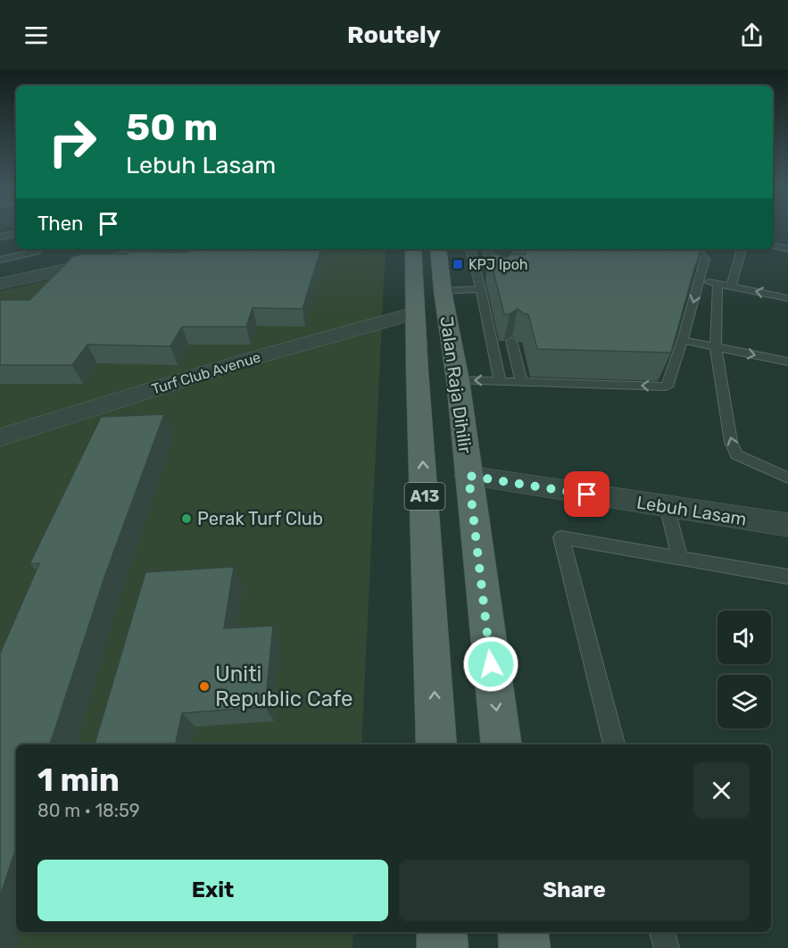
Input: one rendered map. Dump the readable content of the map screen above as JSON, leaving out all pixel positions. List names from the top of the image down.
{
  "streets": {
    "main road": ["Jalan Raja Dihilir", "A13"],
    "street": ["Turf Club Avenue", "Lebuh Lasam"]
  },
  "crossings": [
    ["Turf Club Avenue", "Jalan Raja Dihilir"],
    ["Jalan Raja Dihilir", "Lebuh Lasam"]
  ],
  "places": {
    "transit": ["KPJ Ipoh"],
    "other": ["Perak Turf Club", "Uniti Republic Cafe"]
  },
  "page": {
    "header": "Routely",
    "turn": ["50 m", "Lebuh Lasam"],
    "then": "Then",
    "heading": ["1 min", "80 m · 18:59"],
    "buttons": ["Exit", "Share"]
  }
}
